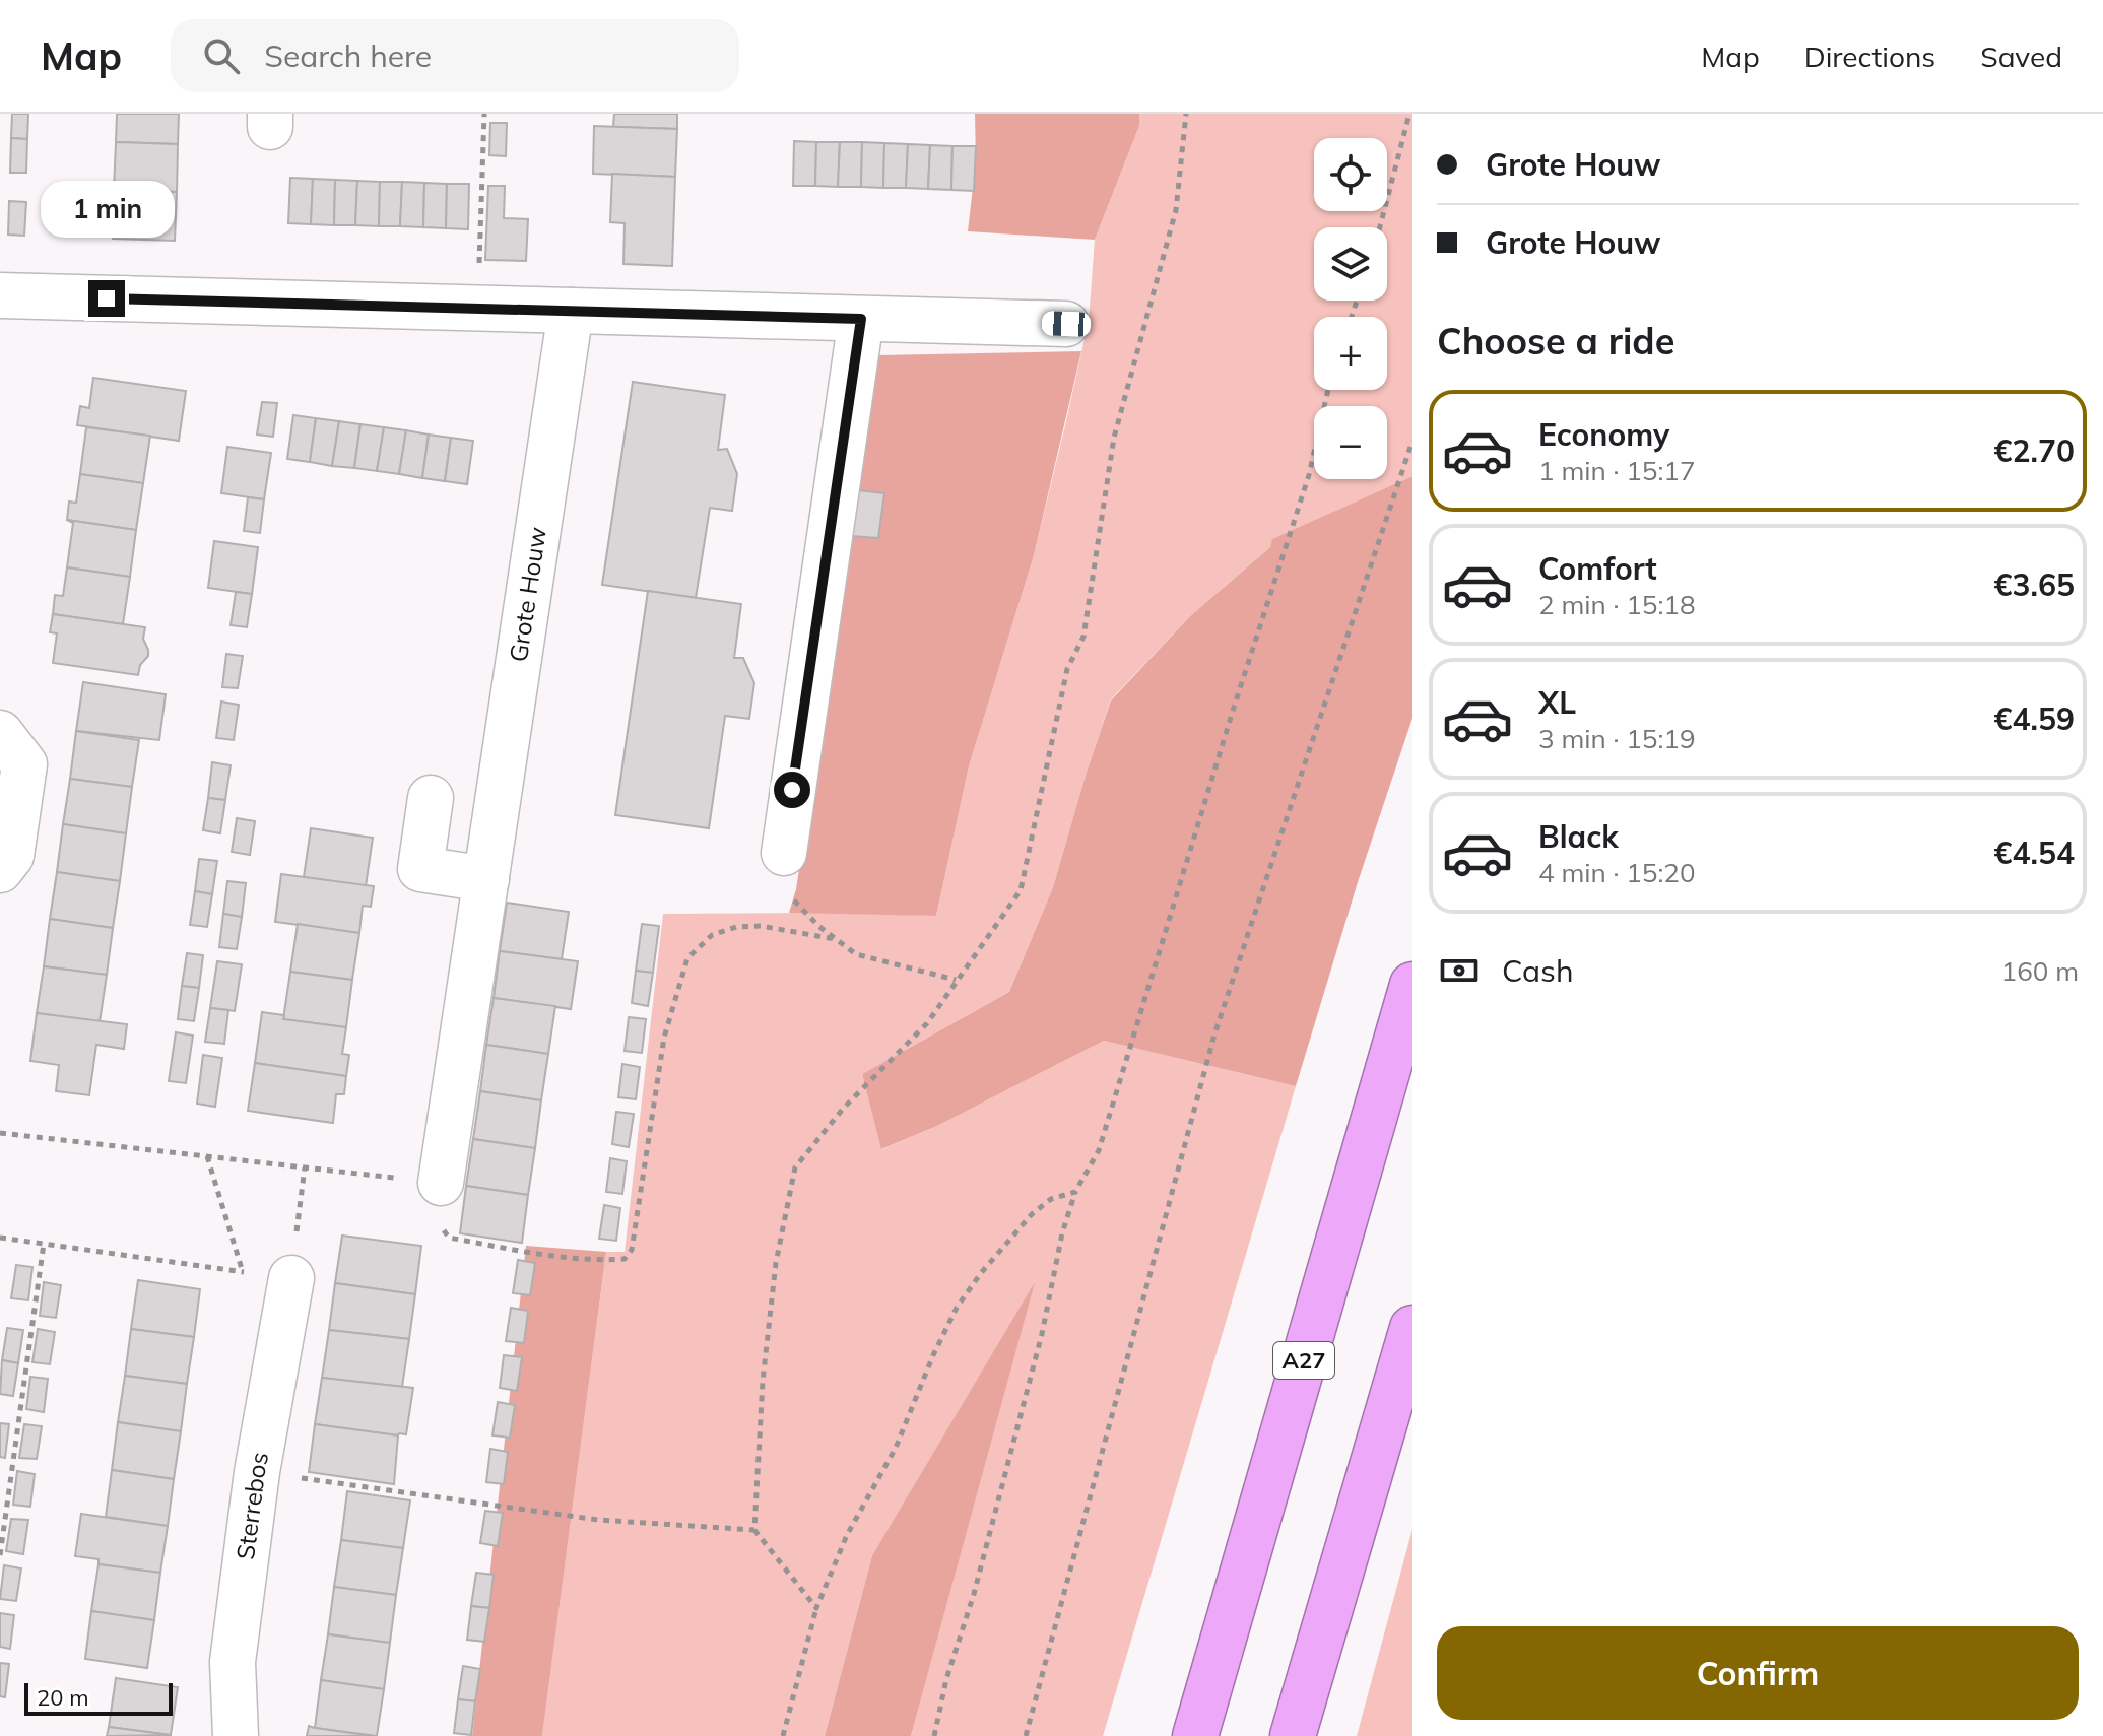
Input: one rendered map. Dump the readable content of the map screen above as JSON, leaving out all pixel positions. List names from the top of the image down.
{
  "streets": {
    "highway": ["A27"],
    "street": ["Grote Houw", "Sterrebos"]
  },
  "scale_bar": "20 m",
  "page": {
    "header": "Map",
    "search": "Search here",
    "nav": ["Map", "Directions", "Saved"],
    "banner": ["Grote Houw", "Grote Houw"],
    "map_buttons": ["+", "−"],
    "bubble": "1 min",
    "heading": "Choose a ride",
    "list": [
      {
        "name": "Economy",
        "note": "1 min · 15:17",
        "value": "€2.70"
      },
      {
        "name": "Comfort",
        "note": "2 min · 15:18",
        "value": "€3.65"
      },
      {
        "name": "XL",
        "note": "3 min · 15:19",
        "value": "€4.59"
      },
      {
        "name": "Black",
        "note": "4 min · 15:20",
        "value": "€4.54"
      }
    ],
    "pay": ["Cash", "160 m"],
    "buttons": "Confirm",
    "scale": "20 m"
  }
}
